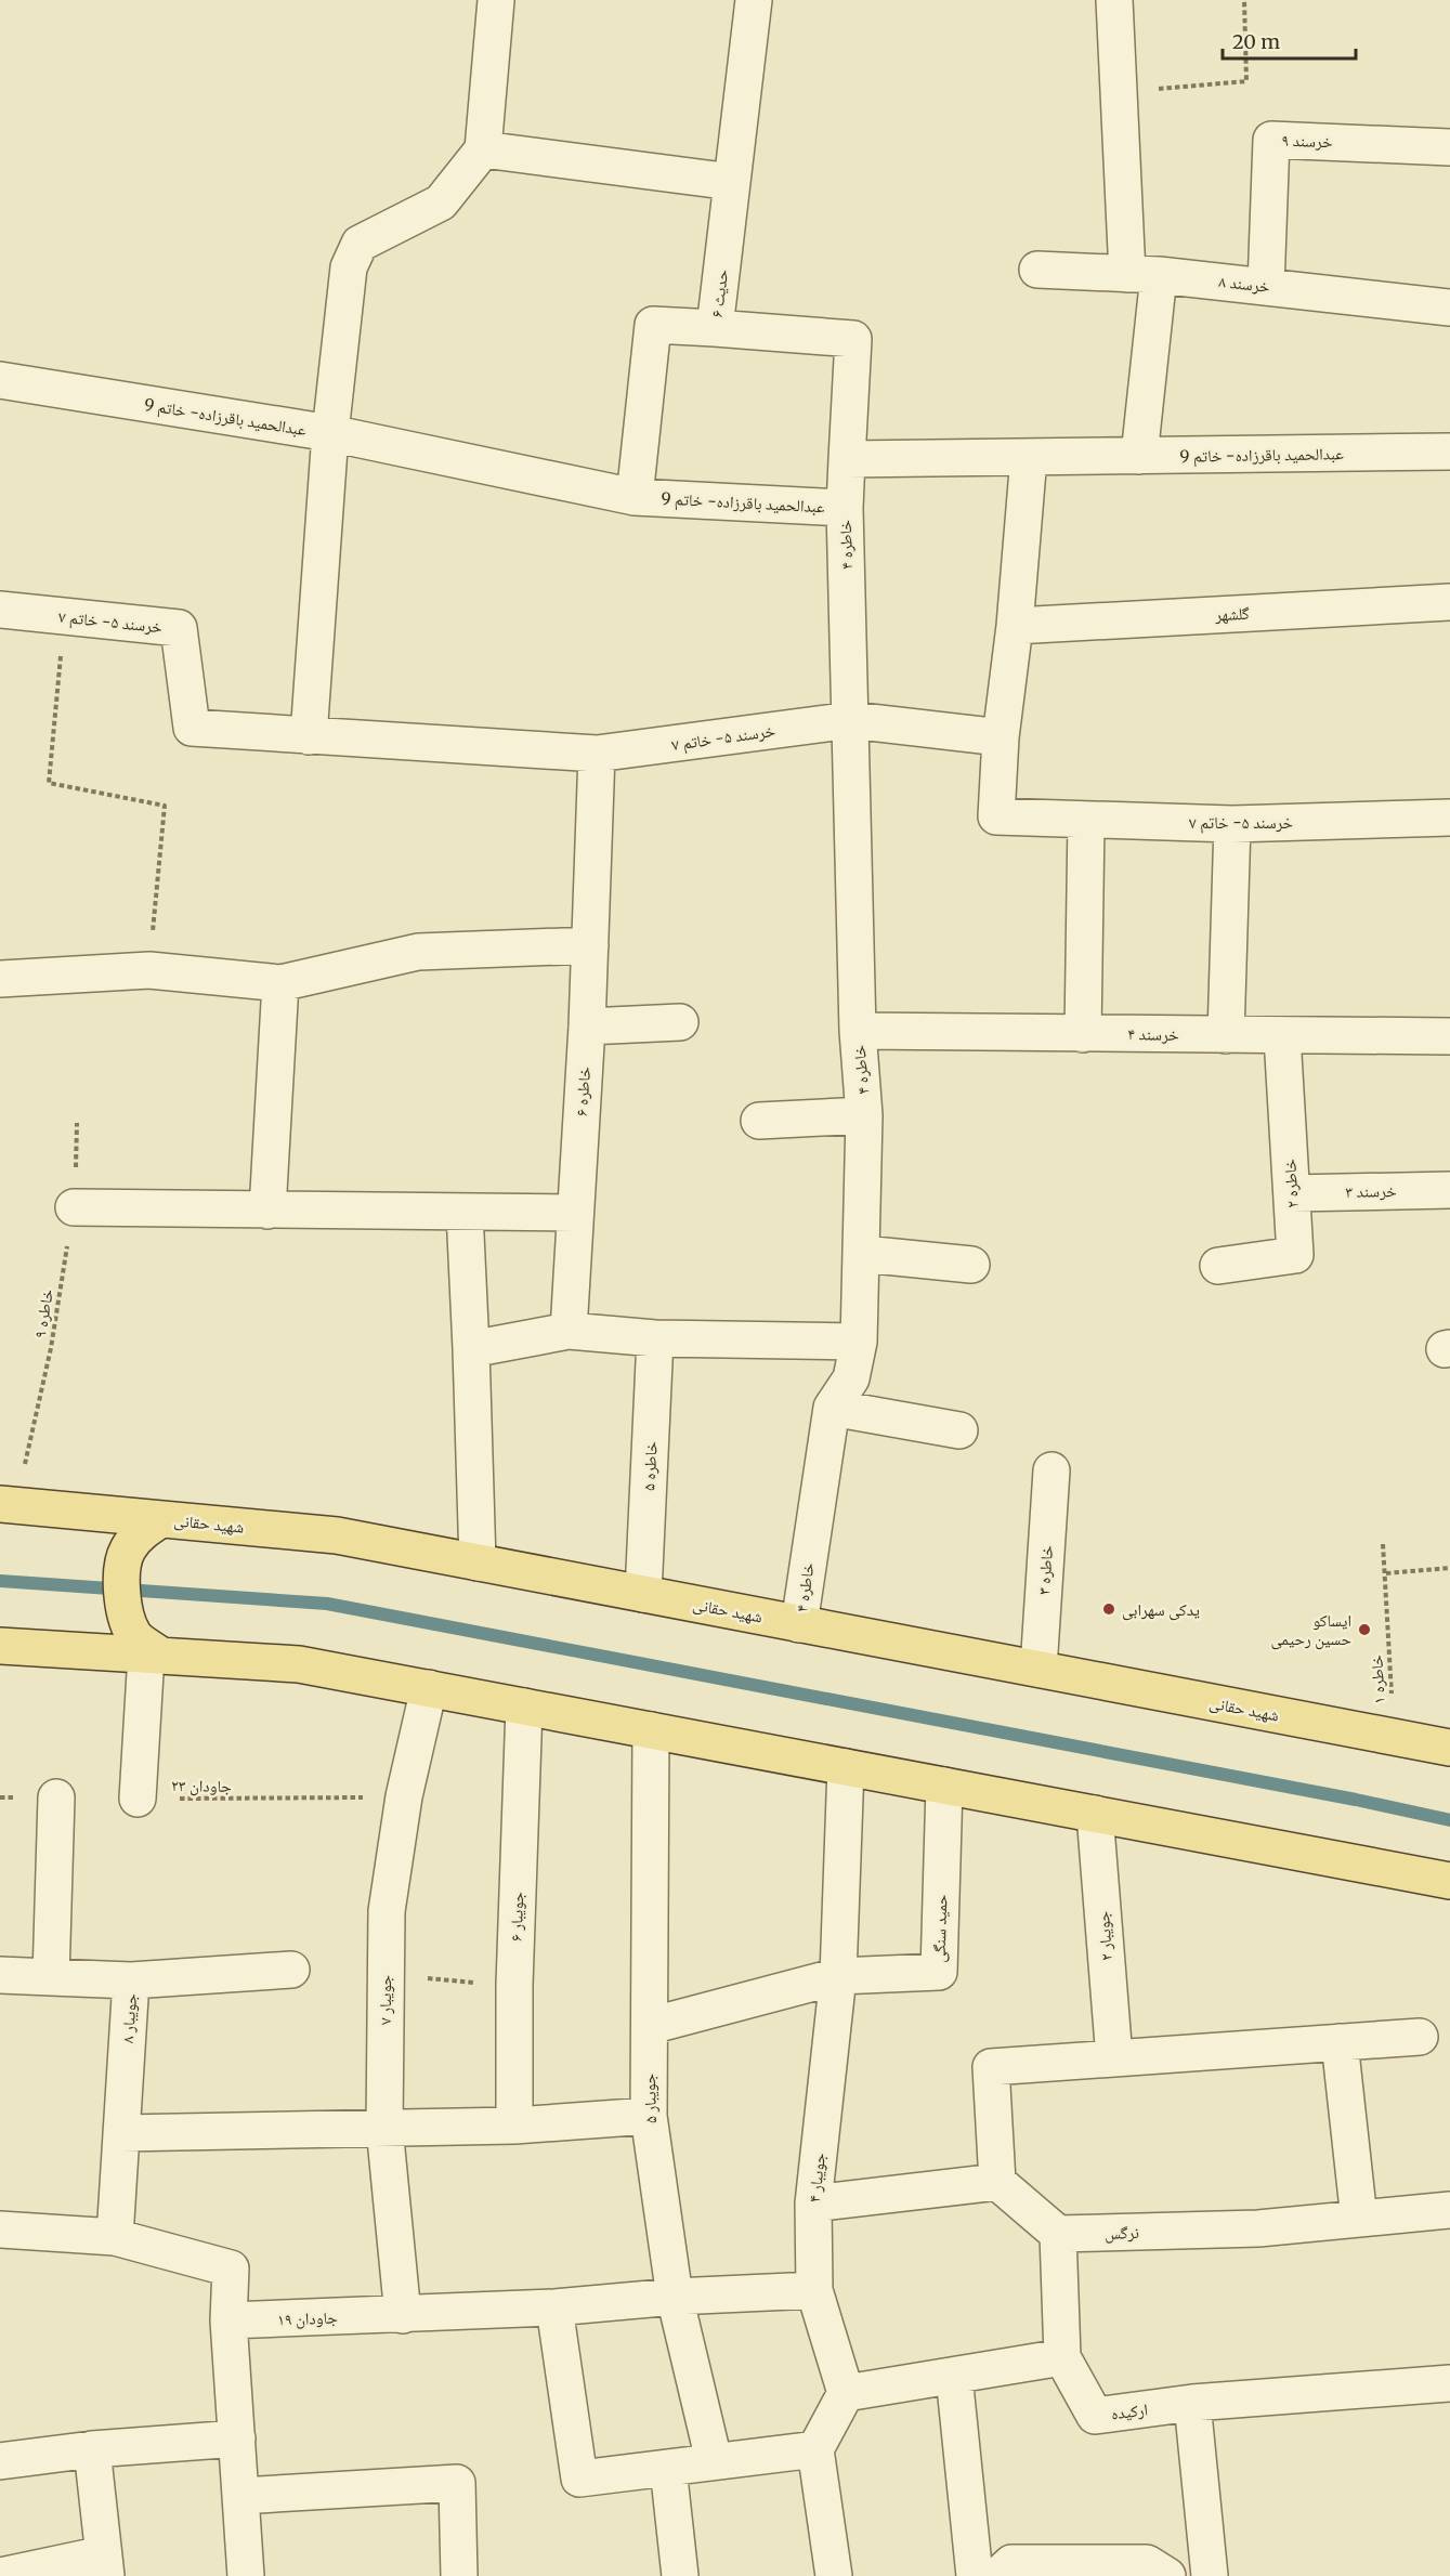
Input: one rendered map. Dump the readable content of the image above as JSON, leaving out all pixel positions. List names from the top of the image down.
{
  "streets": {
    "main road": ["شهید حقانی"],
    "street": [
      "خرسند ۹",
      "خرسند ۸",
      "حدیث ۶",
      "عبدالحمید باقرزاده- خاتم 9",
      "خاطره ۴",
      "گلشهر",
      "خرسند ۵- خاتم ۷",
      "خرسند ۴",
      "خاطره ۶",
      "خاطره ۲",
      "خرسند ۳",
      "خاطره ۵",
      "خاطره ۳",
      "جویبار ۶",
      "حمید سنگی",
      "جویبار ۲",
      "جویبار ۷",
      "جویبار ۸",
      "جویبار ۵",
      "جویبار ۴",
      "نرگس",
      "جاودان ۱۹",
      "ارکیده"
    ],
    "path": ["خاطره ۹", "خاطره ۱", "جاودان ۲۳"]
  },
  "crossings": [
    ["خرسند ۹", "خرسند ۸"],
    ["حدیث ۶", "عبدالحمید باقرزاده- خاتم 9"],
    ["عبدالحمید باقرزاده- خاتم 9", "خاطره ۴"],
    ["خاطره ۴", "خرسند ۵- خاتم ۷"],
    ["خاطره ۴", "خرسند ۴"],
    ["خاطره ۴", "شهید حقانی"],
    ["خرسند ۵- خاتم ۷", "خاطره ۶"],
    ["خرسند ۴", "خاطره ۲"],
    ["خاطره ۲", "خرسند ۳"],
    ["خاطره ۹", "شهید حقانی"],
    ["خاطره ۵", "شهید حقانی"],
    ["شهید حقانی", "خاطره ۳"],
    ["شهید حقانی", "خاطره ۱"],
    ["جاودان ۲۳", "جویبار ۷"],
    ["حمید سنگی", "جویبار ۴"],
    ["جویبار ۷", "جاودان ۱۹"],
    ["جویبار ۵", "جاودان ۱۹"]
  ],
  "places": ["یدکی سهرابی", "ایساکو حسین رحیمی"],
  "scale_bar": "20 m"
}
